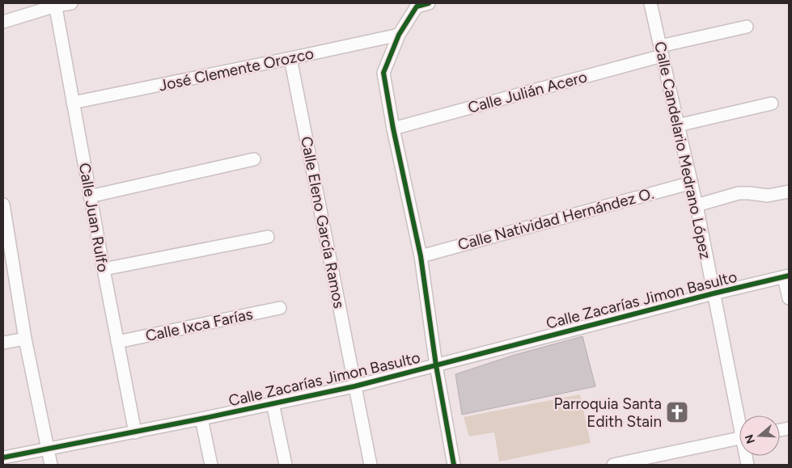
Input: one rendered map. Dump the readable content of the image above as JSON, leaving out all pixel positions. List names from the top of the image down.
{
  "streets": {
    "street": [
      "José Clemente Orozco",
      "Calle Julián Acero",
      "Calle Candelario Medrano López",
      "Calle Juan Rulfo",
      "Calle Natividad Hernández O.",
      "Calle Eleno García Ramos",
      "Calle Zacarías Jimon Basulto",
      "Calle Ixca Farías"
    ]
  },
  "crossings": [
    ["José Clemente Orozco", "Calle Juan Rulfo"],
    ["José Clemente Orozco", "Calle Eleno García Ramos"],
    ["Calle Julián Acero", "Calle Candelario Medrano López"],
    ["Calle Candelario Medrano López", "Calle Natividad Hernández O."],
    ["Calle Candelario Medrano López", "Calle Zacarías Jimon Basulto"],
    ["Calle Juan Rulfo", "Calle Zacarías Jimon Basulto"],
    ["Calle Juan Rulfo", "Calle Ixca Farías"],
    ["Calle Eleno García Ramos", "Calle Zacarías Jimon Basulto"]
  ],
  "places": {
    "church": ["Parroquia Santa Edith Stain"]
  },
  "north": "left"
}
